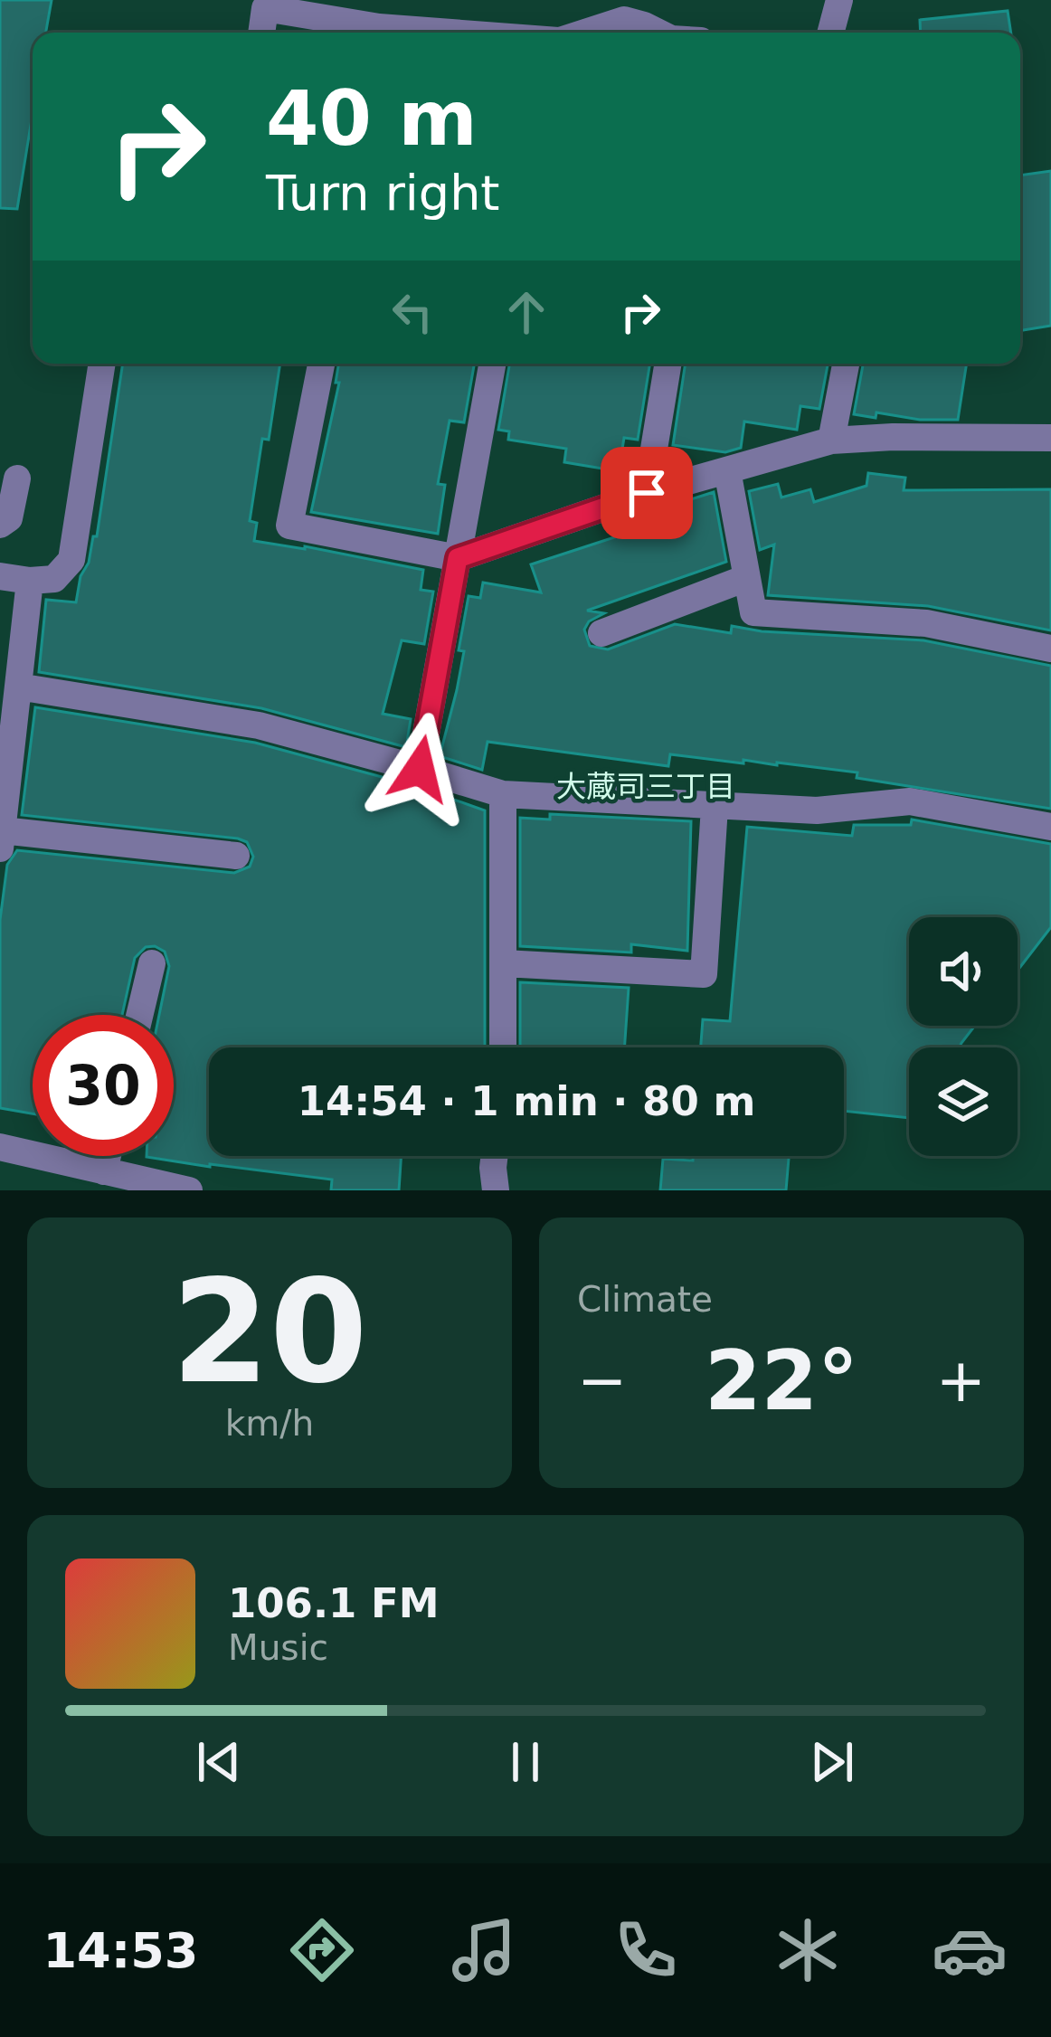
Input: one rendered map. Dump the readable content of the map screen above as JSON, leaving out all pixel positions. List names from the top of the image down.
{
  "districts": ["大蔵司三丁目"],
  "page": {
    "turn": ["40 m", "Turn right"],
    "limit": "30",
    "trip": "14:54 · 1 min · 80 m",
    "tile": [
      ["20", "km/h"],
      "Climate"
    ],
    "heat": ["−", "22°", "+"],
    "song": ["106.1 FM", "Music"],
    "tabs": "14:53"
  }
}
